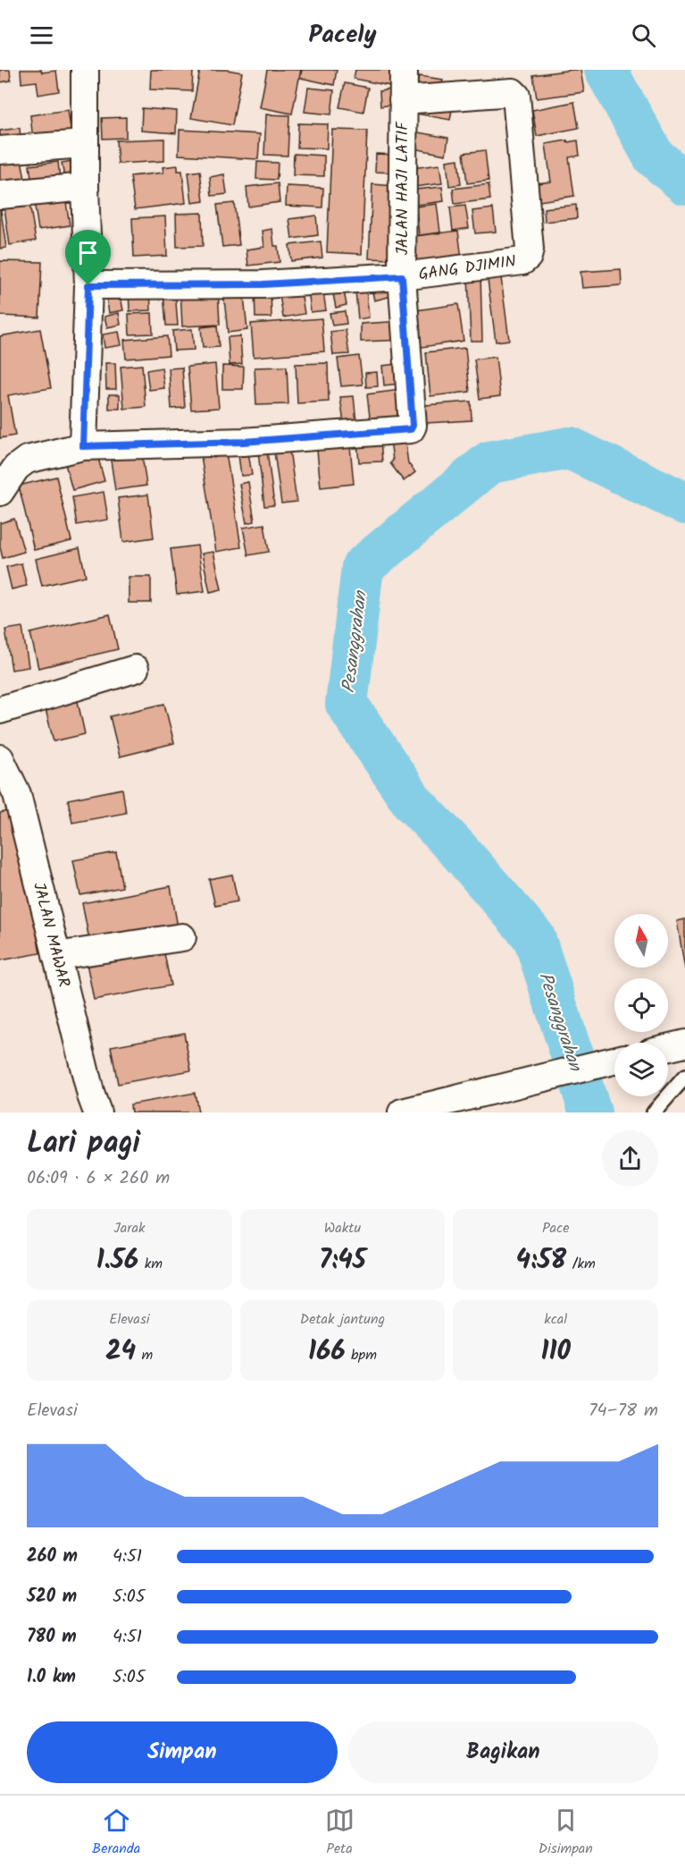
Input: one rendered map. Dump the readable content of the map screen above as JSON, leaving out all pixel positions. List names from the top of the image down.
{
  "streets": {
    "street": ["JALAN HAJI LATIF", "GANG DJIMIN", "JALAN MAWAR"]
  },
  "crossings": [
    ["JALAN HAJI LATIF", "GANG DJIMIN"]
  ],
  "water": ["Pesanggrahan"],
  "north": "top",
  "page": {
    "header": "Pacely",
    "heading": ["Lari pagi", "06:09 · 6 × 260 m"],
    "stats": [
      ["Jarak", "1.56 km"],
      ["Waktu", "7:45"],
      ["Pace", "4:58 /km"],
      ["Elevasi", "24 m"],
      ["Detak jantung", "166 bpm"],
      ["kcal", "110"]
    ],
    "chart": ["Elevasi", "74–78 m"],
    "list": [
      {
        "name": "260 m",
        "note": "4:51"
      },
      {
        "name": "520 m",
        "note": "5:05"
      },
      {
        "name": "780 m",
        "note": "4:51"
      },
      {
        "name": "1.0 km",
        "note": "5:05"
      }
    ],
    "buttons": ["Simpan", "Bagikan"],
    "tabs": ["Beranda", "Peta", "Disimpan"]
  }
}
